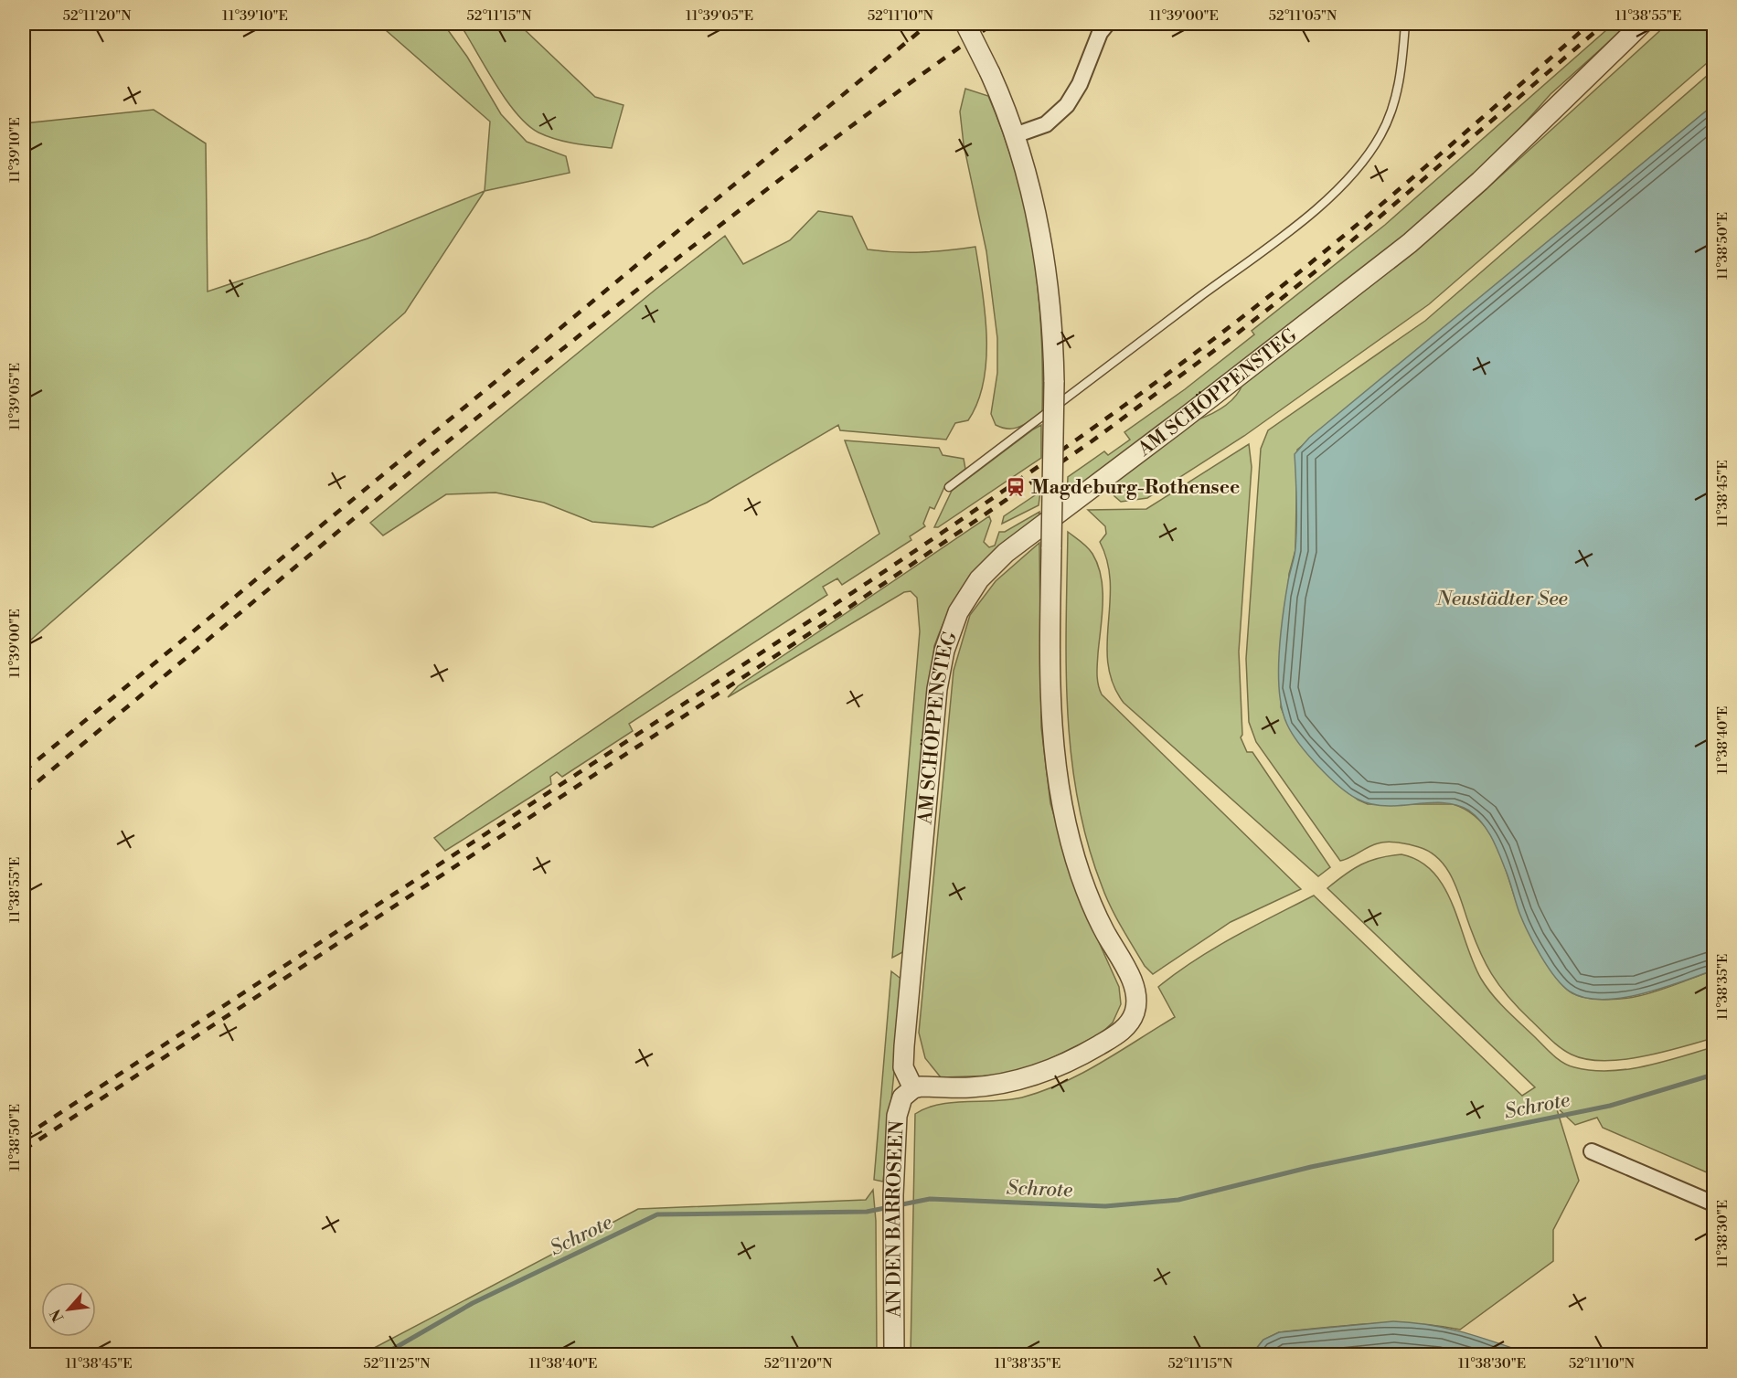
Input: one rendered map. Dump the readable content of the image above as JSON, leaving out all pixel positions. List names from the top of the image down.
{
  "streets": {
    "street": ["AM SCHÖPPENSTEG", "AN DEN BARROSEEN"]
  },
  "crossings": [
    ["AM SCHÖPPENSTEG", "AN DEN BARROSEEN"]
  ],
  "water": ["Neustädter See", "Schrote"],
  "places": {
    "station": ["Magdeburg-Rothensee"]
  },
  "north": "bottom left",
  "coordinates": [
    "52°11'20\"N",
    "11°39'10\"E",
    "52°11'15\"N",
    "11°39'05\"E",
    "52°11'10\"N",
    "11°39'00\"E",
    "52°11'05\"N",
    "11°38'55\"E",
    "11°38'50\"E",
    "11°38'45\"E",
    "11°38'40\"E",
    "11°38'35\"E",
    "11°38'30\"E",
    "52°11'25\"N"
  ]
}
